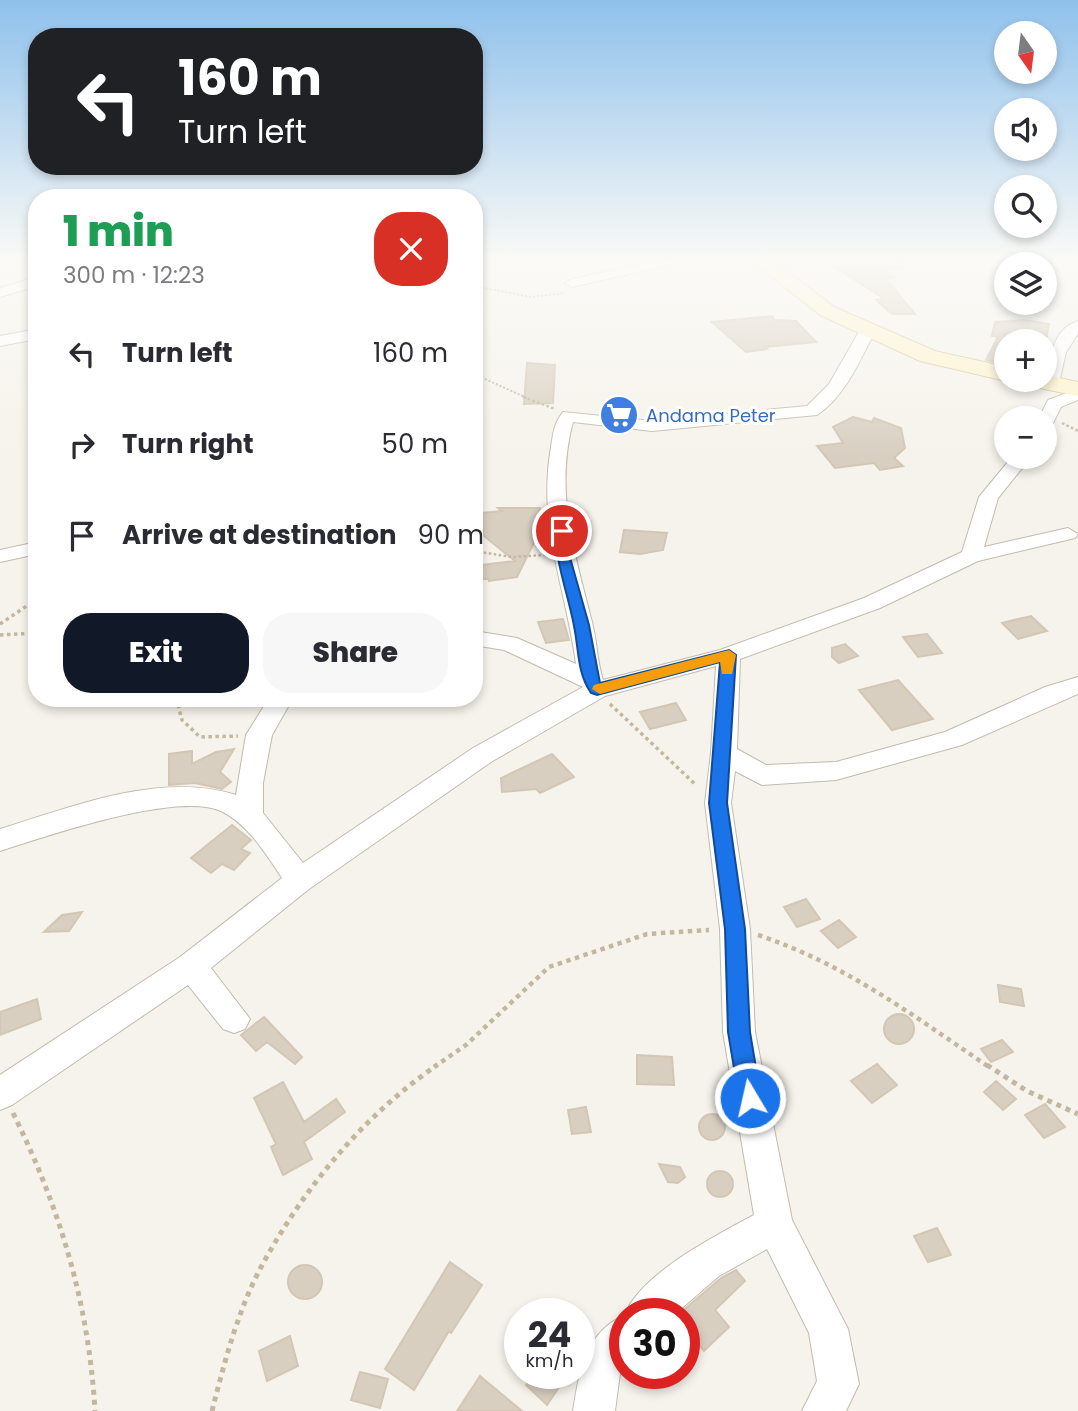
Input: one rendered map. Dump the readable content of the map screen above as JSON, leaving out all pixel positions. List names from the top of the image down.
{
  "places": {
    "supermarket": ["Andama Peter"]
  },
  "north": "bottom",
  "page": {
    "map_buttons": ["+", "−"],
    "turn": ["160 m", "Turn left"],
    "heading": ["1 min", "300 m · 12:23"],
    "list": [
      {
        "name": "Turn left",
        "value": "160 m"
      },
      {
        "name": "Turn right",
        "value": "50 m"
      },
      {
        "name": "Arrive at destination",
        "value": "90 m"
      }
    ],
    "buttons": ["Exit", "Share"],
    "speed": "24 km/h",
    "limit": "30"
  }
}
